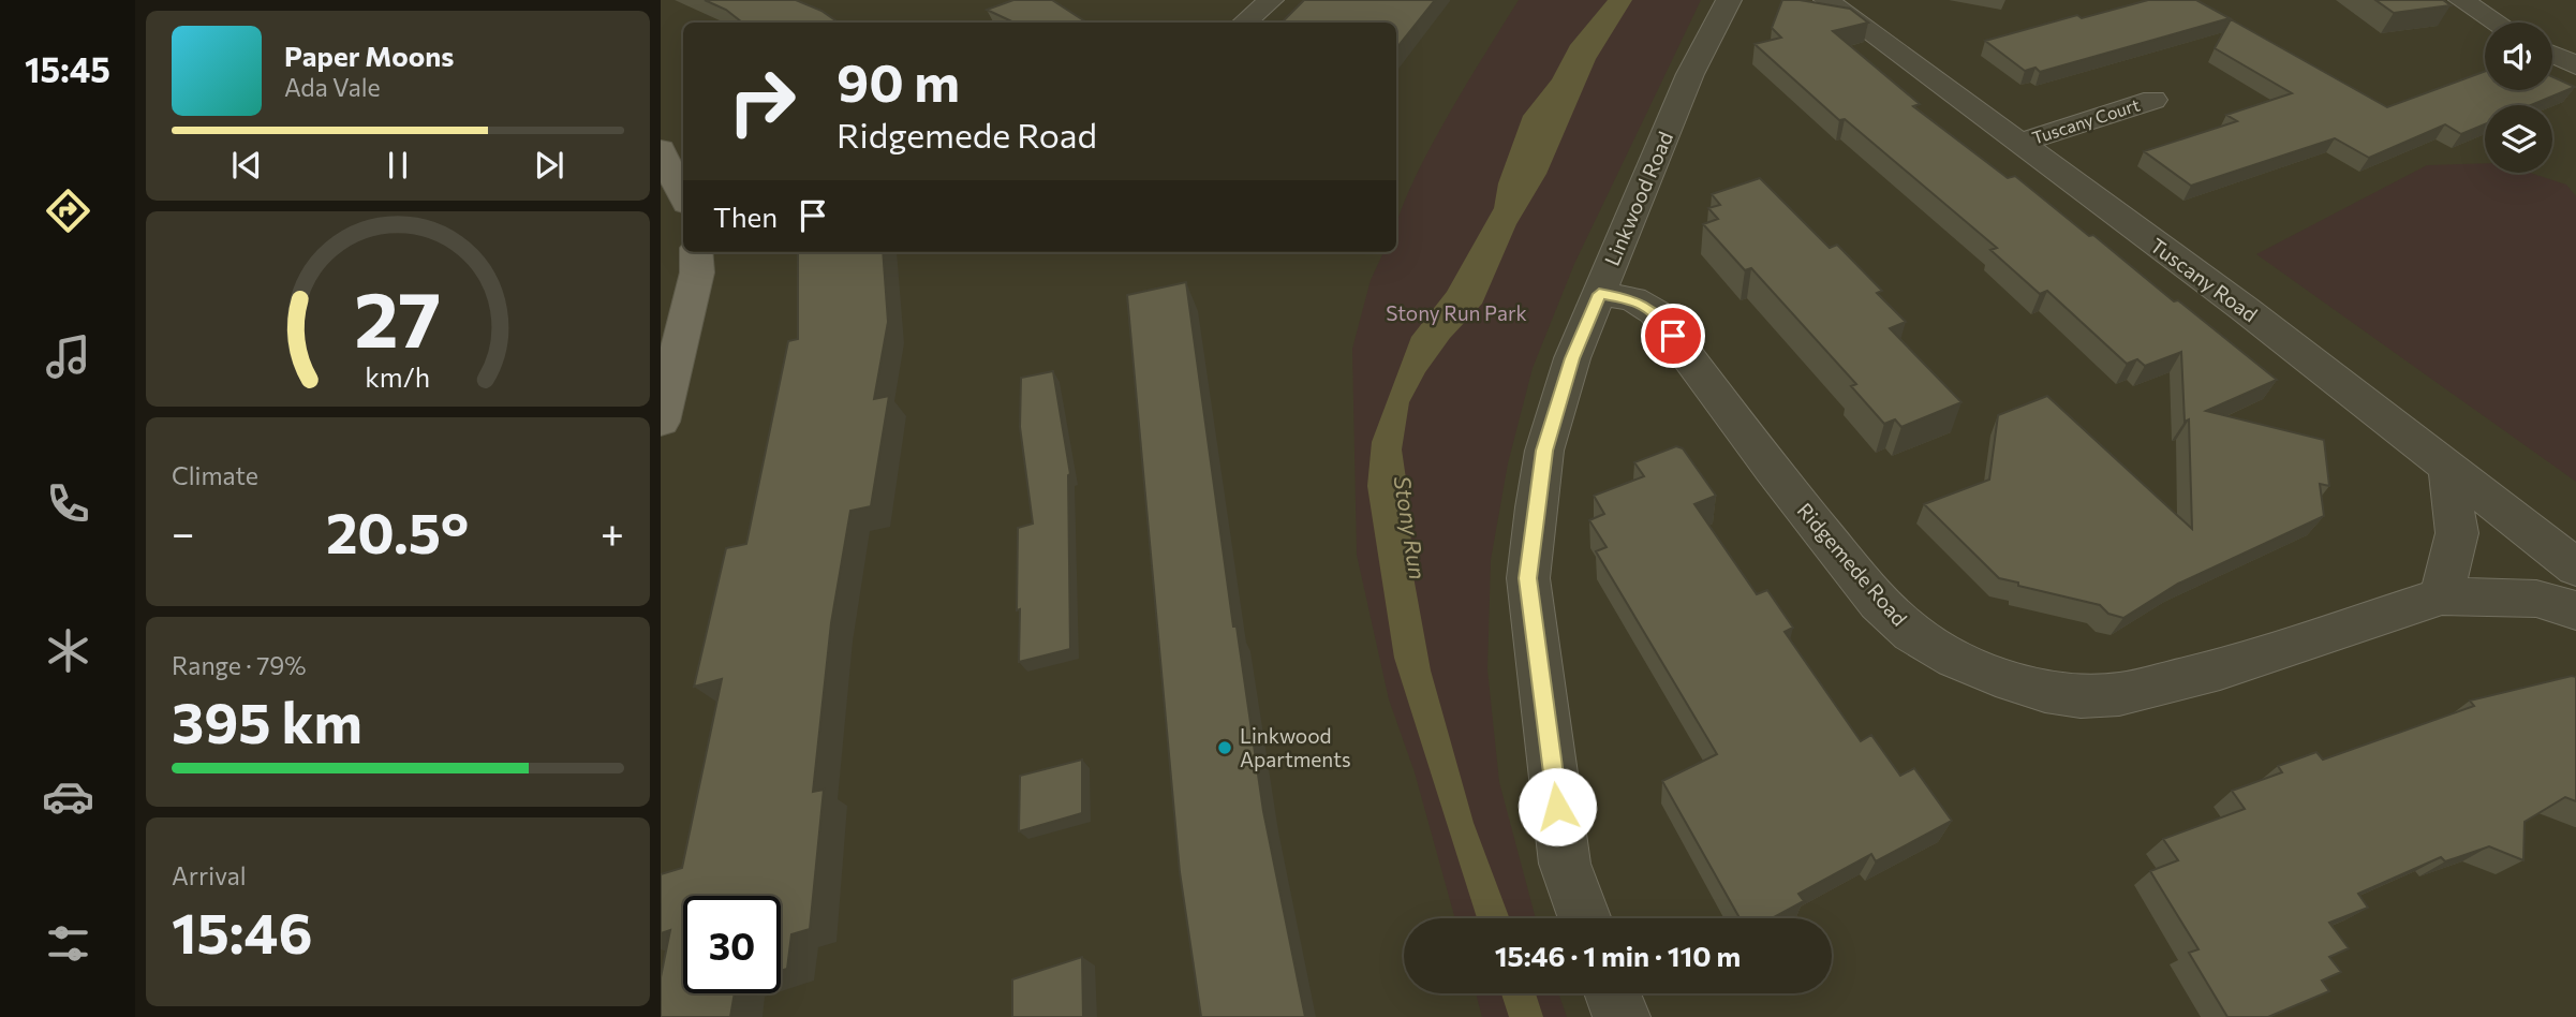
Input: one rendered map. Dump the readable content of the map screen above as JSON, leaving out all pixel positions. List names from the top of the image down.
{
  "streets": {
    "street": [
      "Tuscany Court",
      "Linkwood Road",
      "Tuscany Road",
      "Ridgemede Road"
    ]
  },
  "crossings": [
    ["Tuscany Court", "Tuscany Road"],
    ["Linkwood Road", "Ridgemede Road"]
  ],
  "water": ["Stony Run"],
  "parks": ["Stony Run Park"],
  "places": ["Linkwood Apartments"],
  "page": {
    "tabs": "15:45",
    "turn": ["90 m", "Ridgemede Road"],
    "song": ["Paper Moons", "Ada Vale"],
    "then": "Then",
    "tile": [
      "Climate",
      ["Range · 79%", "395 km"],
      ["Arrival", "15:46"]
    ],
    "heat": ["−", "20.5°", "+"],
    "limit": "30",
    "trip": "15:46 · 1 min · 110 m",
    "gauge": ["27", "km/h"]
  }
}
